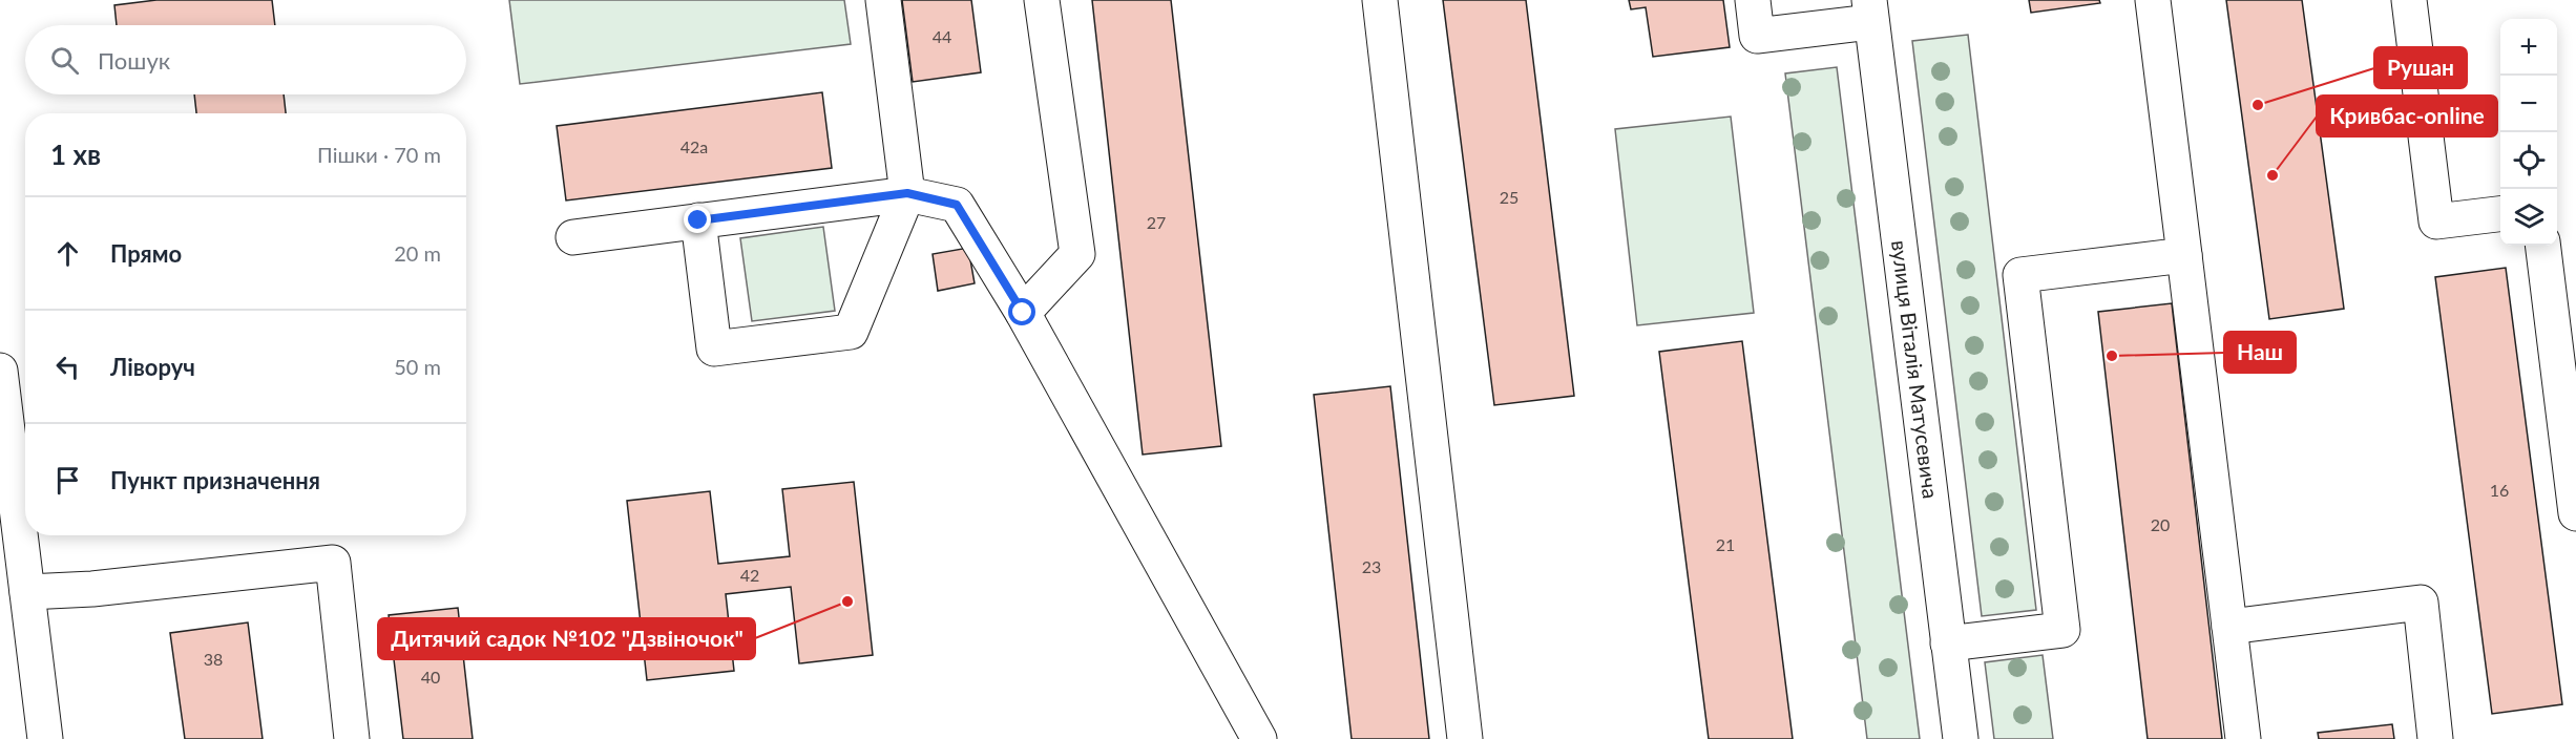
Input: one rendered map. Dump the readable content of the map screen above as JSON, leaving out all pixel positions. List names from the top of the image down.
{
  "streets": {
    "street": ["вулиця Віталія Матусевича"]
  },
  "places": [
    "Рушан",
    "Кривбас-online",
    "Наш",
    "Дитячий садок №102 \"Дзвіночок\""
  ],
  "house_numbers": [
    "44",
    "42а",
    "25",
    "27",
    "16",
    "20",
    "21",
    "23",
    "42",
    "38",
    "40"
  ],
  "page": {
    "map_buttons": ["+", "−"],
    "search": "Пошук",
    "heading": ["1 хв", "Пішки · 70 m"],
    "list": [
      ["Прямо", "20 m"],
      ["Ліворуч", "50 m"],
      "Пункт призначення"
    ]
  }
}
